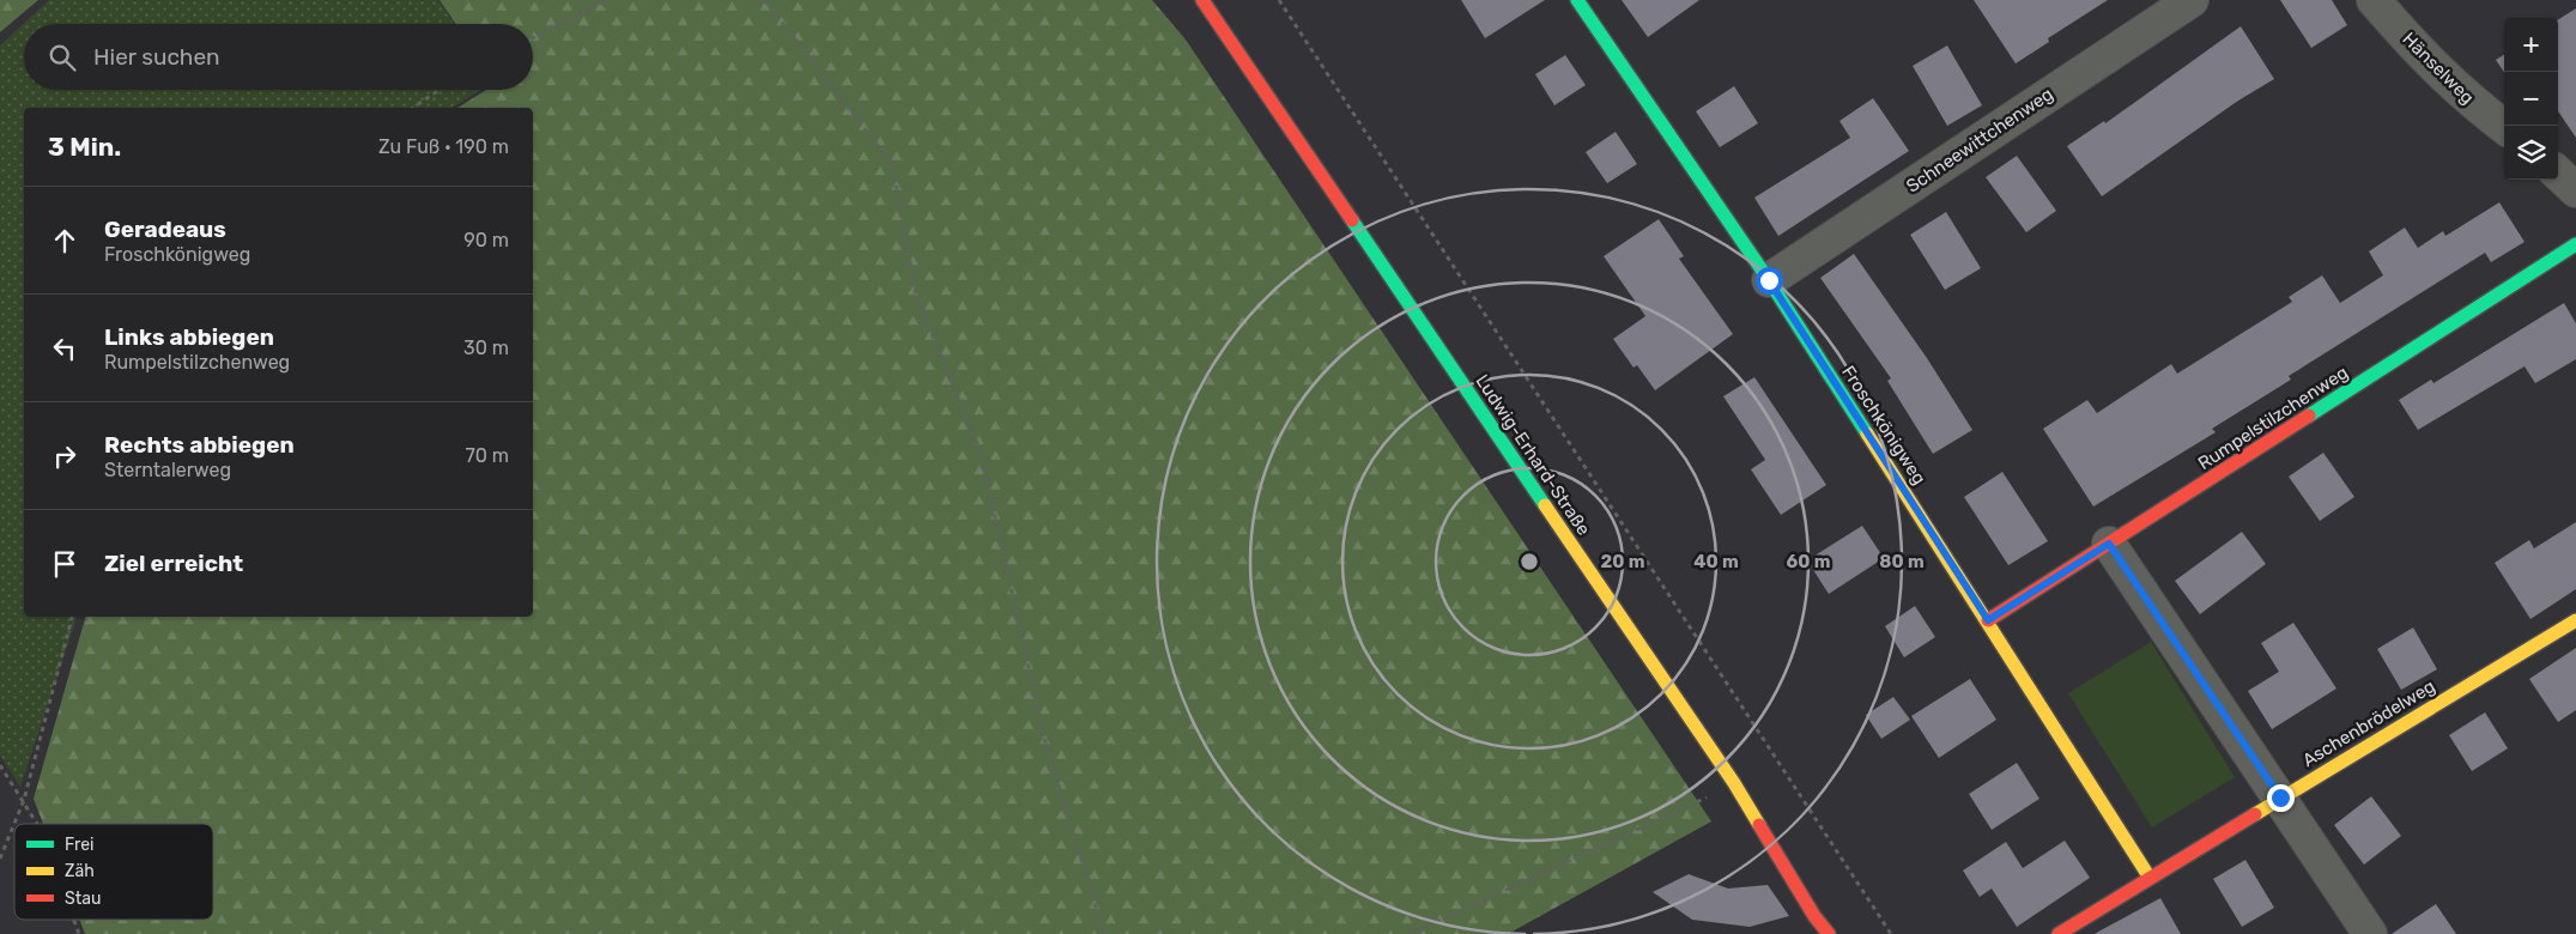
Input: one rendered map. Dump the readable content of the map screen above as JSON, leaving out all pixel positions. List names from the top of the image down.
{
  "streets": {
    "street": [
      "Hänselweg",
      "Schneewittchenweg",
      "Rumpelstilzchenweg",
      "Froschkönigweg",
      "Ludwig-Erhard-Straße",
      "Aschenbrödelweg"
    ]
  },
  "crossings": [
    ["Schneewittchenweg", "Froschkönigweg"],
    ["Rumpelstilzchenweg", "Froschkönigweg"],
    ["Froschkönigweg", "Aschenbrödelweg"]
  ],
  "legend": ["Frei", "Zäh", "Stau"],
  "page": {
    "map_buttons": ["+", "−"],
    "search": "Hier suchen",
    "heading": ["3 Min.", "Zu Fuß · 190 m"],
    "list": [
      ["Geradeaus", "Froschkönigweg", "90 m"],
      ["Links abbiegen", "Rumpelstilzchenweg", "30 m"],
      ["Rechts abbiegen", "Sterntalerweg", "70 m"],
      "Ziel erreicht"
    ]
  },
  "rings": [
    "20 m",
    "40 m",
    "60 m",
    "80 m"
  ]
}
